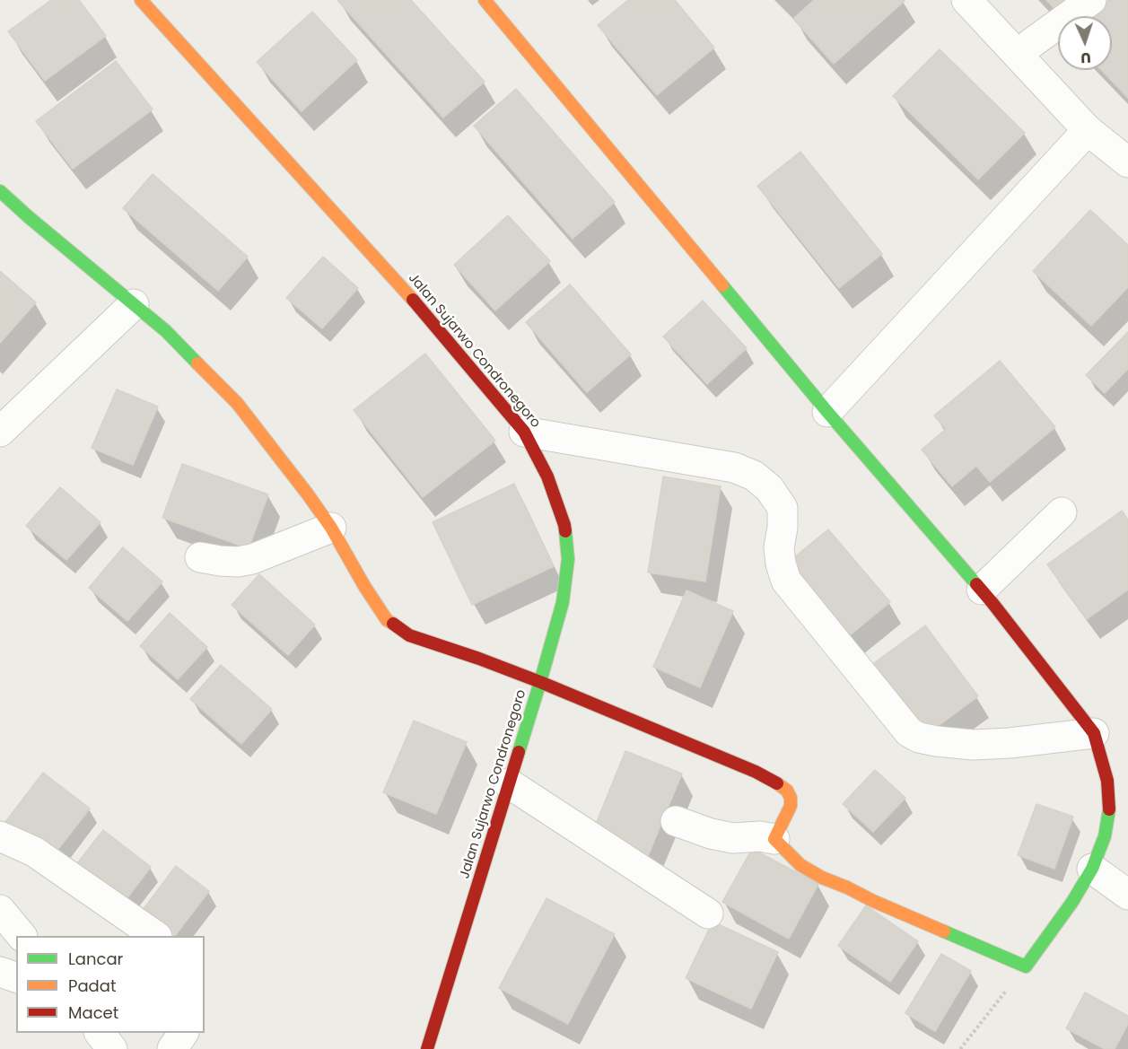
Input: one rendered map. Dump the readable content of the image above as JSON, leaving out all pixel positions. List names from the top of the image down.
{
  "streets": {
    "street": ["Jalan Sujarwo Condronegoro"]
  },
  "legend": ["Lancar", "Padat", "Macet"],
  "north": "bottom"
}
